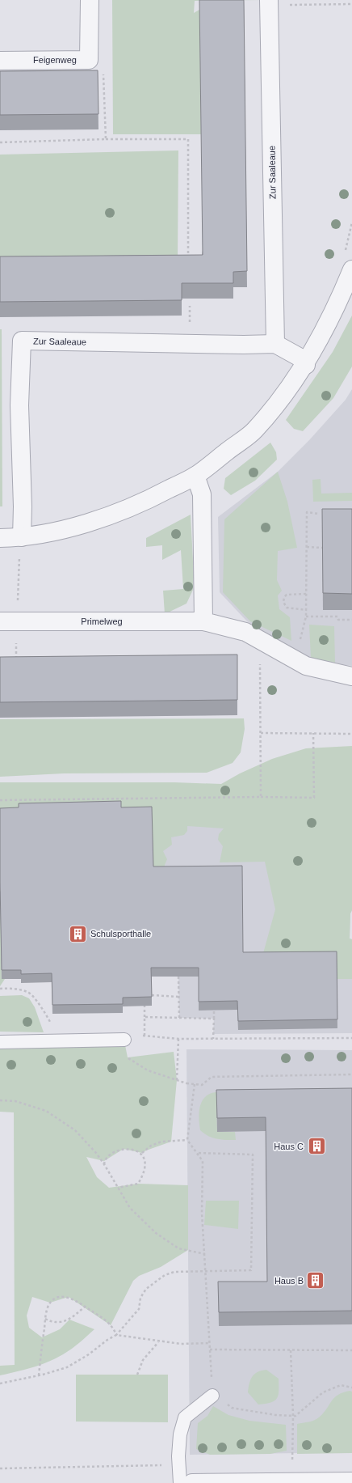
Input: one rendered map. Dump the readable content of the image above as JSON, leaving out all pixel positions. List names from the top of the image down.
{
  "streets": {
    "street": ["Feigenweg", "Zur Saaleaue", "Primelweg"]
  },
  "places": {
    "building": ["Schulsporthalle", "Haus C", "Haus B"]
  }
}
